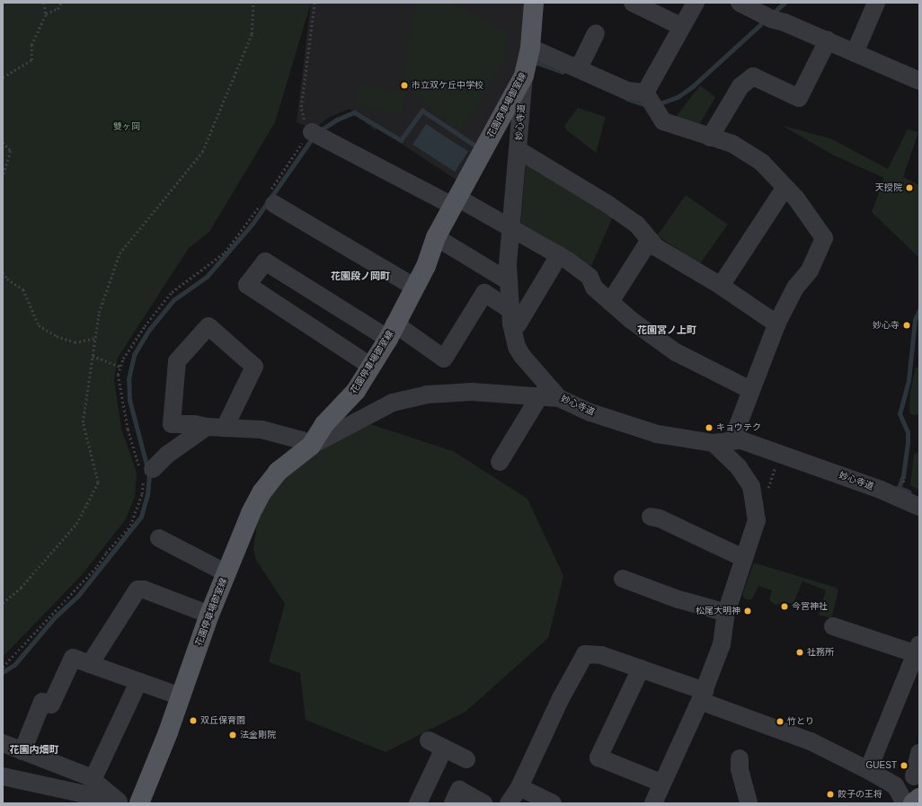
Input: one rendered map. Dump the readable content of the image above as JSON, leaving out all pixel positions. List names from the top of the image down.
{
  "streets": {
    "main road": ["花園停車場御室線"],
    "street": ["妙心寺道"]
  },
  "crossings": [
    ["花園停車場御室線", "妙心寺道"]
  ],
  "districts": ["花園段ノ岡町", "花園宮ノ上町", "花園内畑町"],
  "parks": ["雙ヶ岡"],
  "places": [
    "市立双ケ丘中学校",
    "天授院",
    "妙心寺",
    "キョウテク",
    "今宮神社",
    "松尾大明神",
    "社務所",
    "双丘保育園",
    "竹とり",
    "法金剛院",
    "GUEST",
    "餃子の王将"
  ]
}
